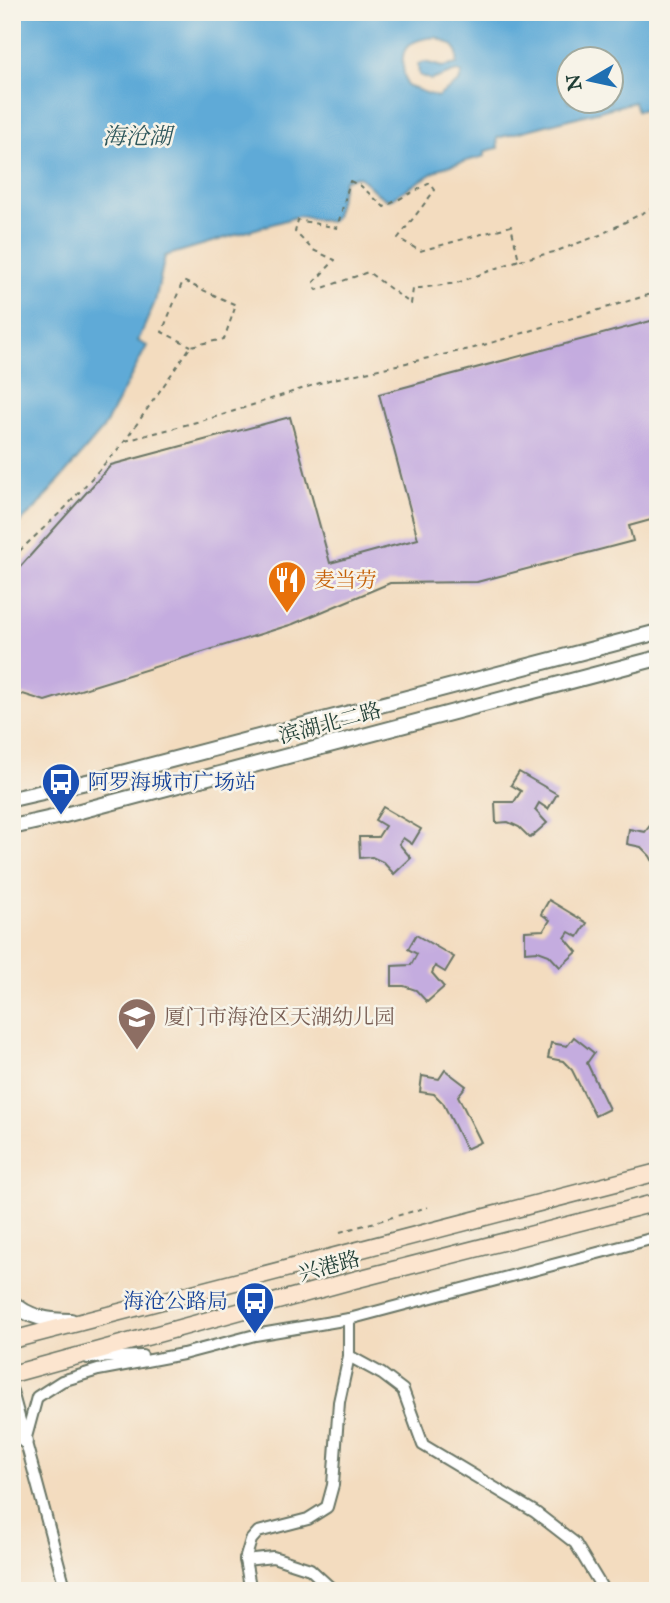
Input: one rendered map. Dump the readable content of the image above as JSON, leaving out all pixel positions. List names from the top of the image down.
{
  "streets": {
    "main road": ["兴港路"],
    "street": ["滨湖北二路"]
  },
  "water": ["海沧湖"],
  "places": {
    "restaurant": ["麦当劳"],
    "bus stop": ["阿罗海城市广场站", "海沧公路局"],
    "school or university": ["厦门市海沧区天湖幼儿园"]
  },
  "north": "left"
}
